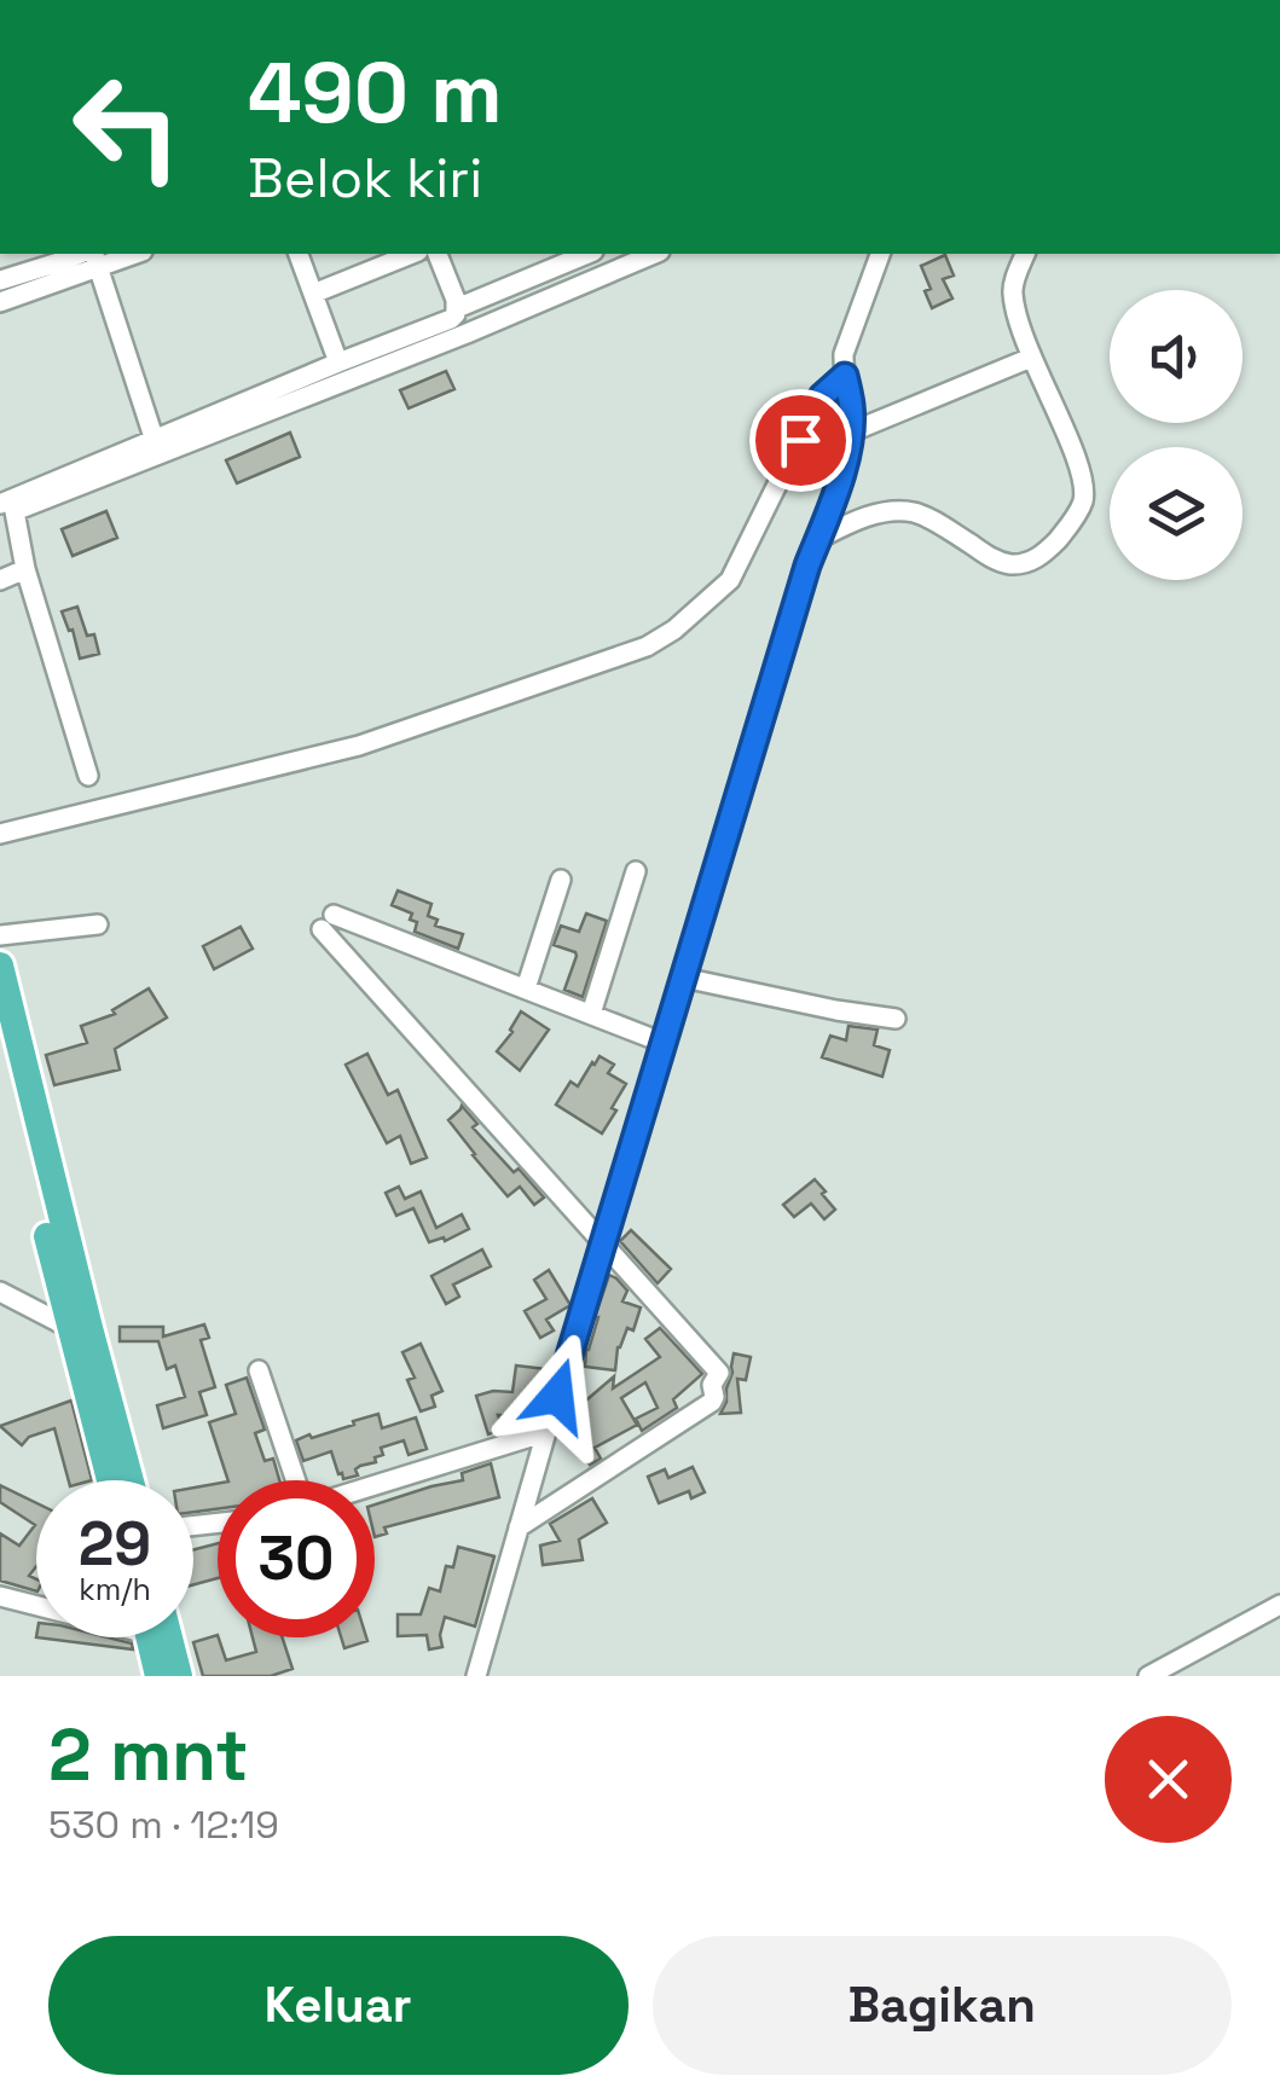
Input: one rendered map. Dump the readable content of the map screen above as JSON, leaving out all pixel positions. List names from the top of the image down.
{
  "page": {
    "turn": ["490 m", "Belok kiri"],
    "speed": "29 km/h",
    "limit": "30",
    "heading": ["2 mnt", "530 m · 12:19"],
    "buttons": ["Keluar", "Bagikan"]
  }
}
